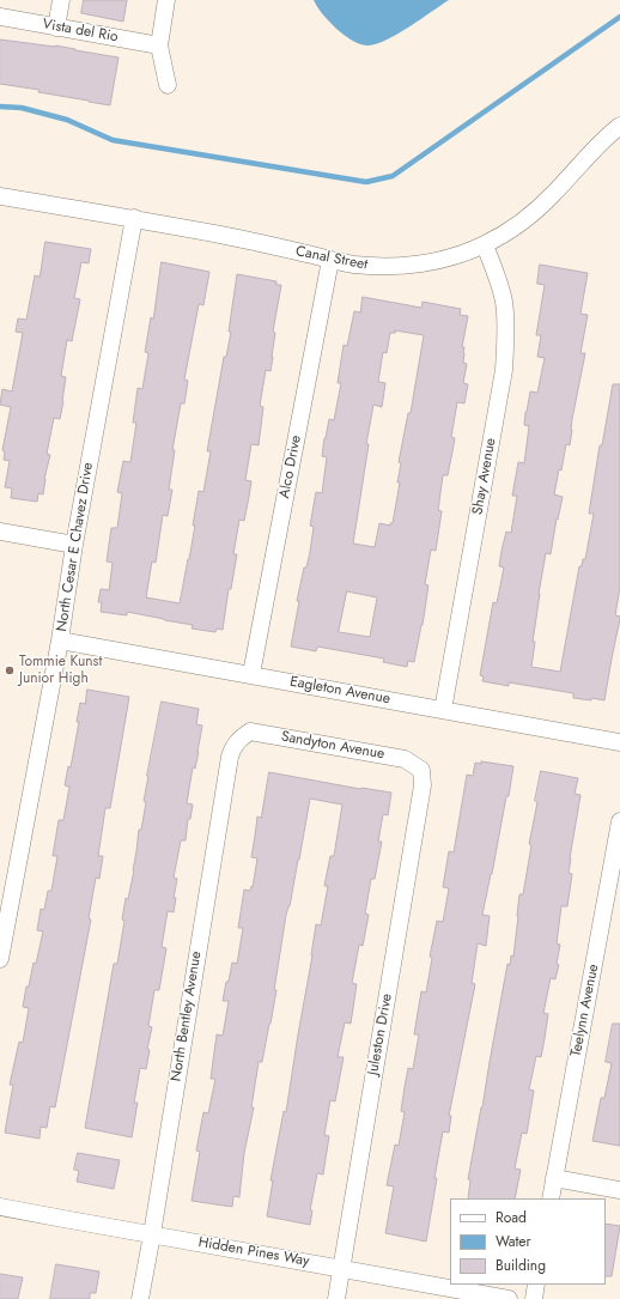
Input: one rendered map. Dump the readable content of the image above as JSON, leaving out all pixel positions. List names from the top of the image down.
{
  "streets": {
    "street": [
      "Vista del Rio",
      "Canal Street",
      "Alco Drive",
      "Shay Avenue",
      "North Cesar E Chavez Drive",
      "Eagleton Avenue",
      "Sandyton Avenue",
      "Teelynn Avenue",
      "North Bentley Avenue",
      "Juleston Drive",
      "Hidden Pines Way"
    ]
  },
  "crossings": [
    ["Canal Street", "Alco Drive"],
    ["Canal Street", "Shay Avenue"],
    ["Canal Street", "North Cesar E Chavez Drive"],
    ["Alco Drive", "Eagleton Avenue"],
    ["Shay Avenue", "Eagleton Avenue"],
    ["North Cesar E Chavez Drive", "Eagleton Avenue"],
    ["Sandyton Avenue", "North Bentley Avenue"],
    ["Sandyton Avenue", "Juleston Drive"],
    ["North Bentley Avenue", "Hidden Pines Way"],
    ["Juleston Drive", "Hidden Pines Way"]
  ],
  "places": ["Tommie Kunst Junior High"],
  "legend": ["Road", "Water", "Building"]
}
